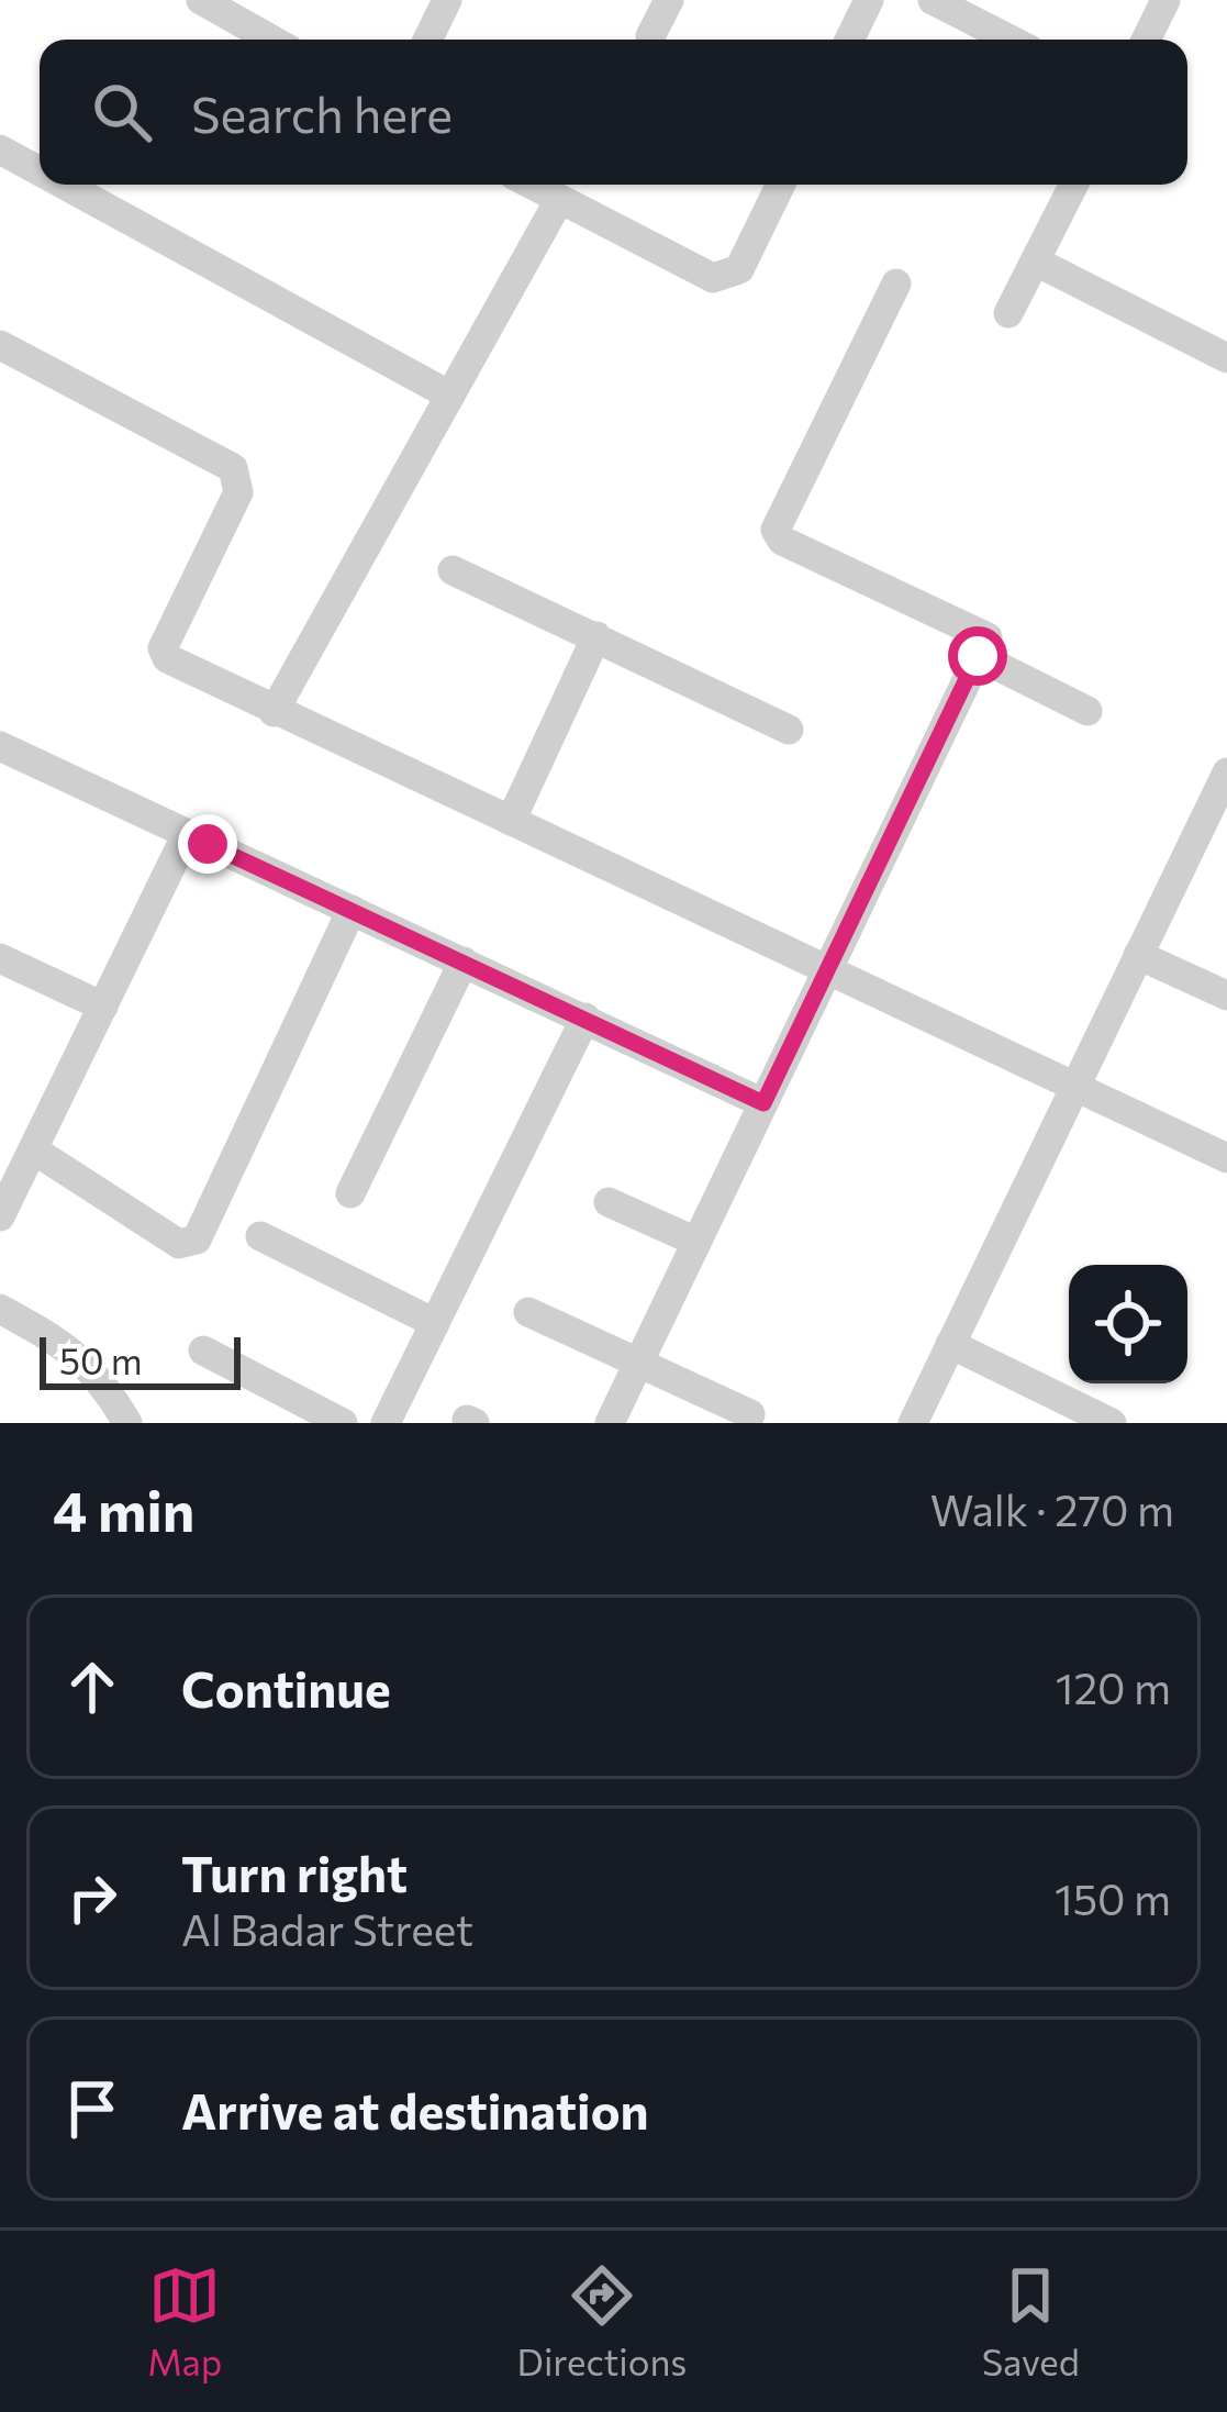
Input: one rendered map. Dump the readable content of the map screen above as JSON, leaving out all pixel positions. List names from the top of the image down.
{
  "scale_bar": "50 m",
  "page": {
    "search": "Search here",
    "scale": "50 m",
    "heading": ["4 min", "Walk · 270 m"],
    "list": [
      ["Continue", "120 m"],
      ["Turn right", "Al Badar Street", "150 m"],
      "Arrive at destination"
    ],
    "nav": ["Map", "Directions", "Saved"]
  }
}
